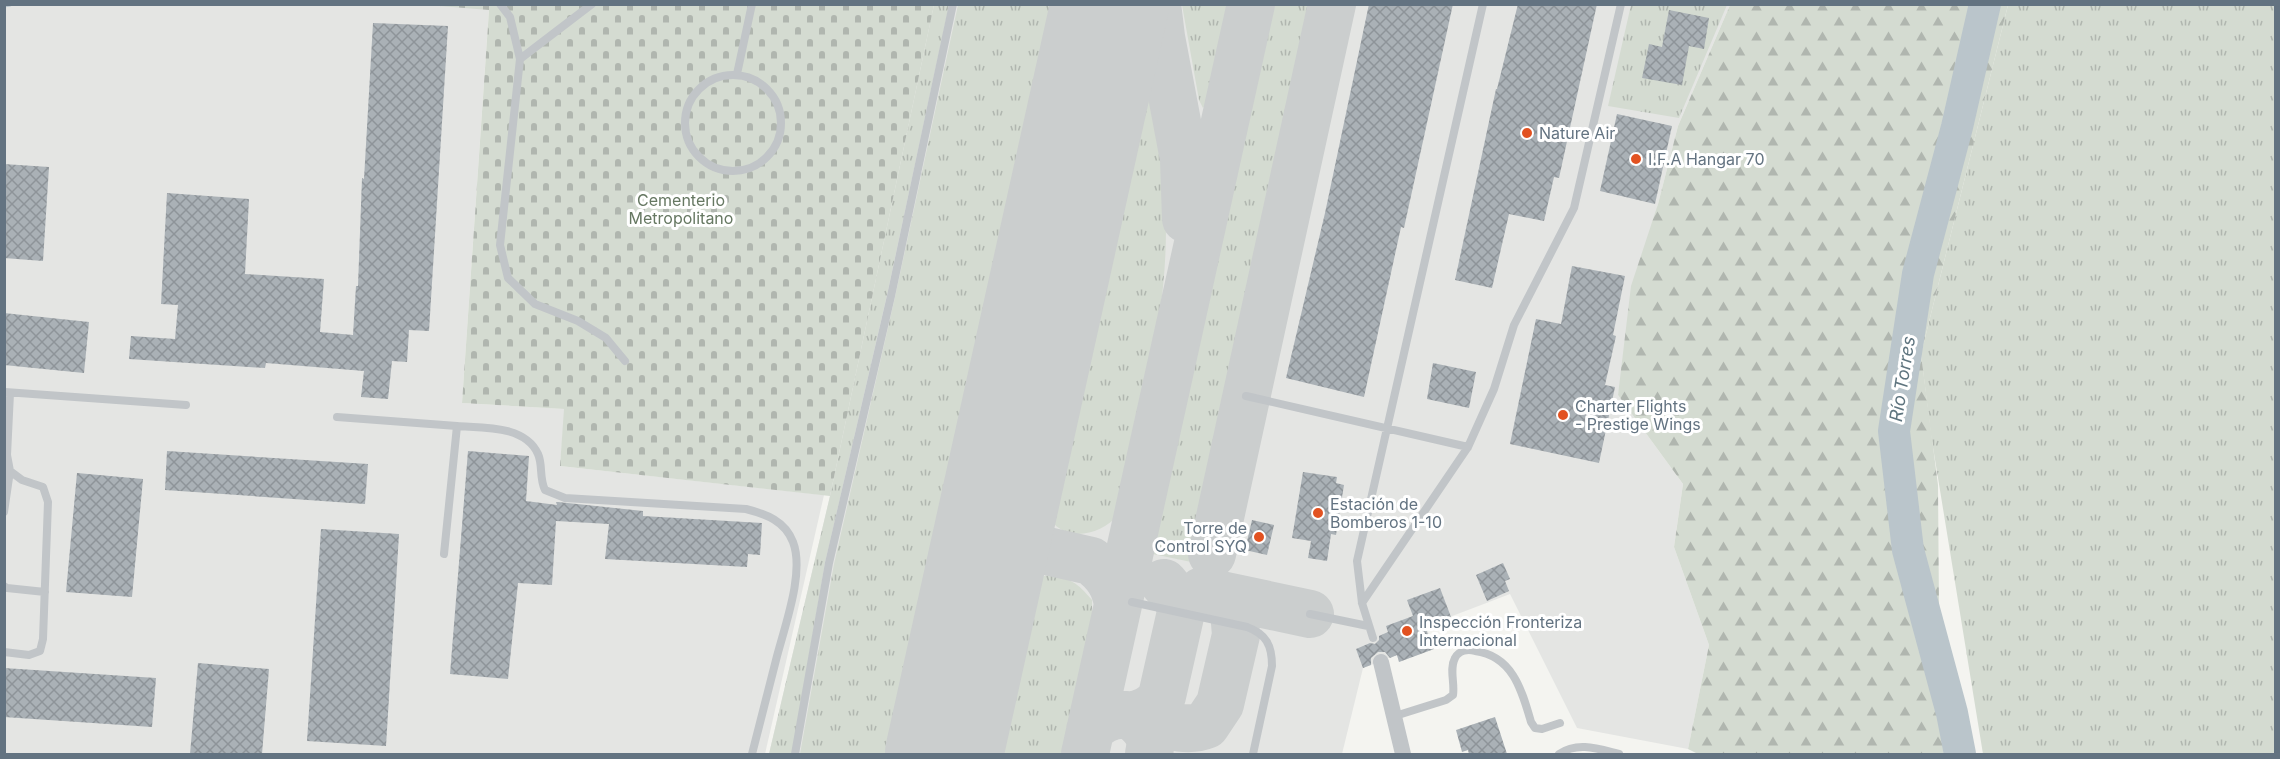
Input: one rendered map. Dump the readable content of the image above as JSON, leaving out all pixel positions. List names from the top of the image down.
{
  "water": ["Río Torres"],
  "parks": ["Cementerio Metropolitano"],
  "places": [
    "Nature Air",
    "I.F.A Hangar 70",
    "Charter Flights - Prestige Wings",
    "Estación de Bomberos 1-10",
    "Torre de Control SYQ",
    "Inspección Fronteriza Internacional"
  ]
}
